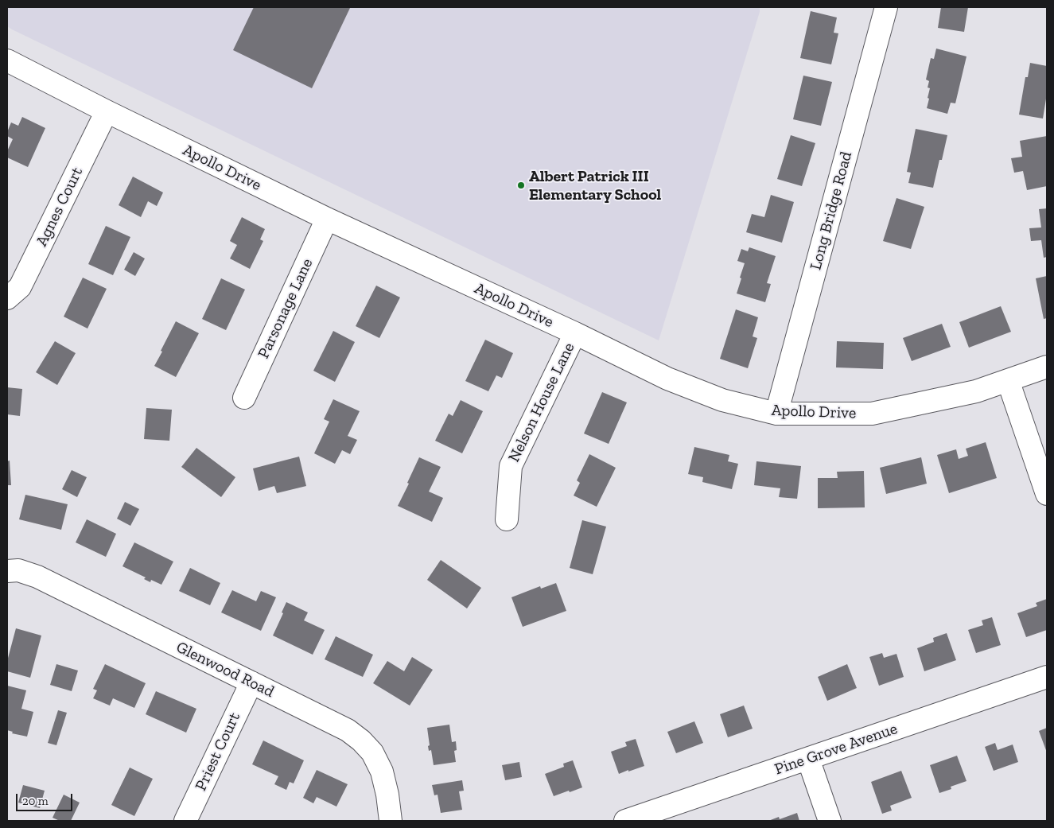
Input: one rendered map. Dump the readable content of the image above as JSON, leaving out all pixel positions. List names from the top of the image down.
{
  "streets": {
    "street": [
      "Apollo Drive",
      "Agnes Court",
      "Long Bridge Road",
      "Parsonage Lane",
      "Nelson House Lane",
      "Glenwood Road",
      "Pine Grove Avenue",
      "Priest Court"
    ]
  },
  "crossings": [
    ["Apollo Drive", "Agnes Court"],
    ["Apollo Drive", "Long Bridge Road"],
    ["Apollo Drive", "Parsonage Lane"],
    ["Apollo Drive", "Nelson House Lane"],
    ["Glenwood Road", "Priest Court"]
  ],
  "places": ["Albert Patrick III Elementary School"],
  "scale_bar": "20 m"
}
